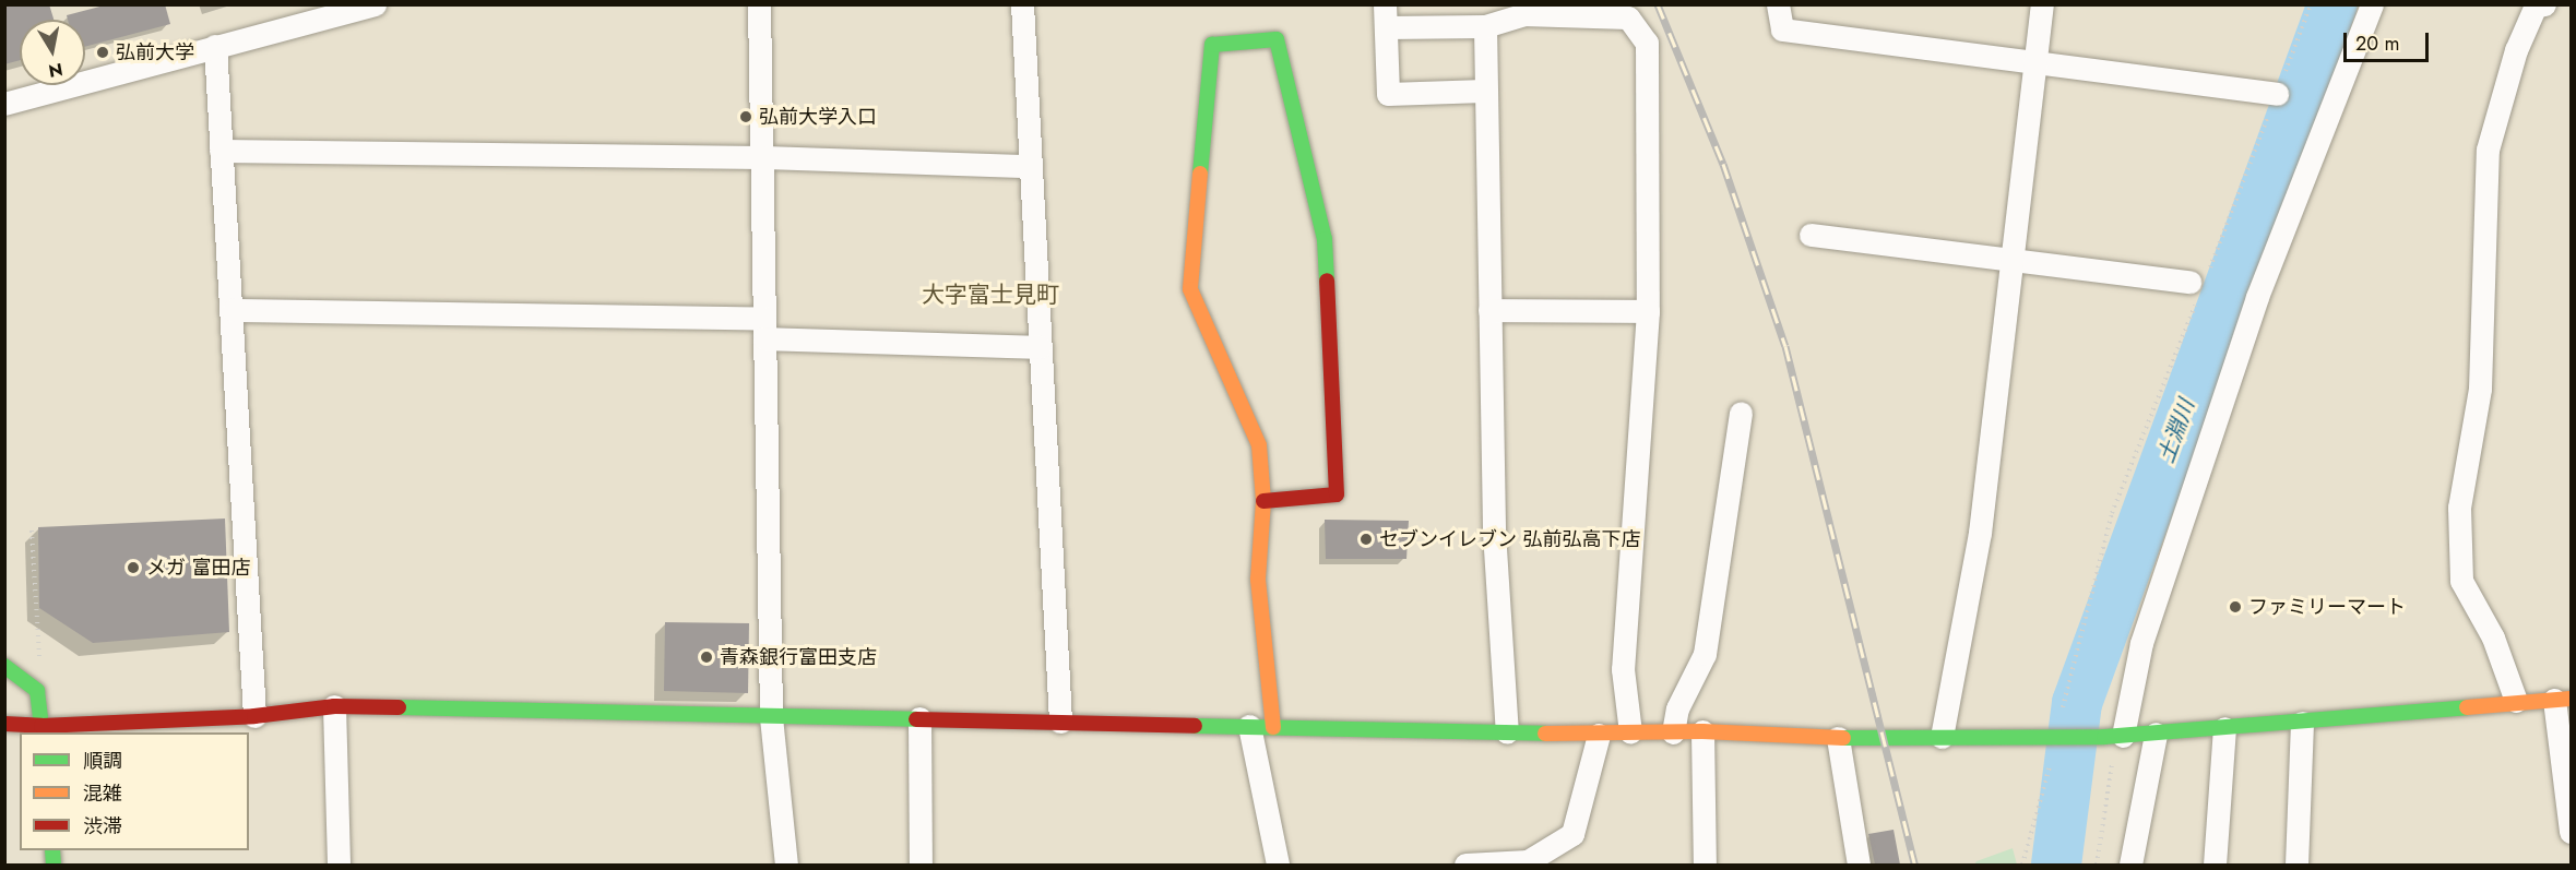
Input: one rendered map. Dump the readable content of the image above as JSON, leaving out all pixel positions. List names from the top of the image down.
{
  "districts": ["大字富士見町"],
  "water": ["土淵川"],
  "places": [
    "弘前大学",
    "弘前大学入口",
    "セブンイレブン 弘前弘高下店",
    "メガ 富田店",
    "ファミリーマート",
    "青森銀行富田支店"
  ],
  "legend": ["順調", "混雑", "渋滞"],
  "scale_bar": "20 m",
  "north": "bottom"
}
